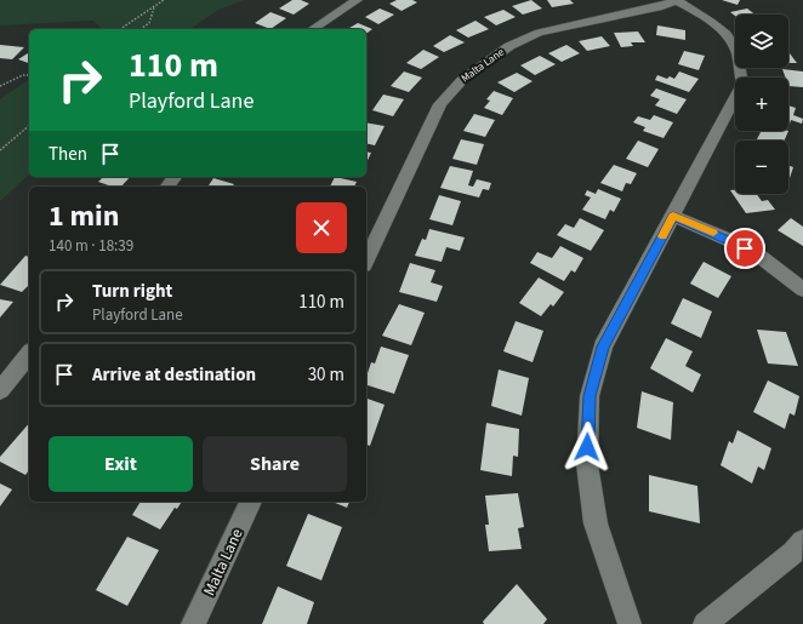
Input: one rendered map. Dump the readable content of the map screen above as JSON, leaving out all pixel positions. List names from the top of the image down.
{
  "streets": {
    "street": ["Malta Lane"]
  },
  "page": {
    "map_buttons": ["+", "−"],
    "turn": ["110 m", "Playford Lane"],
    "then": "Then",
    "heading": ["1 min", "140 m · 18:39"],
    "list": [
      {
        "name": "Turn right",
        "note": "Playford Lane",
        "value": "110 m"
      },
      {
        "name": "Arrive at destination",
        "value": "30 m"
      }
    ],
    "buttons": ["Exit", "Share"]
  }
}
